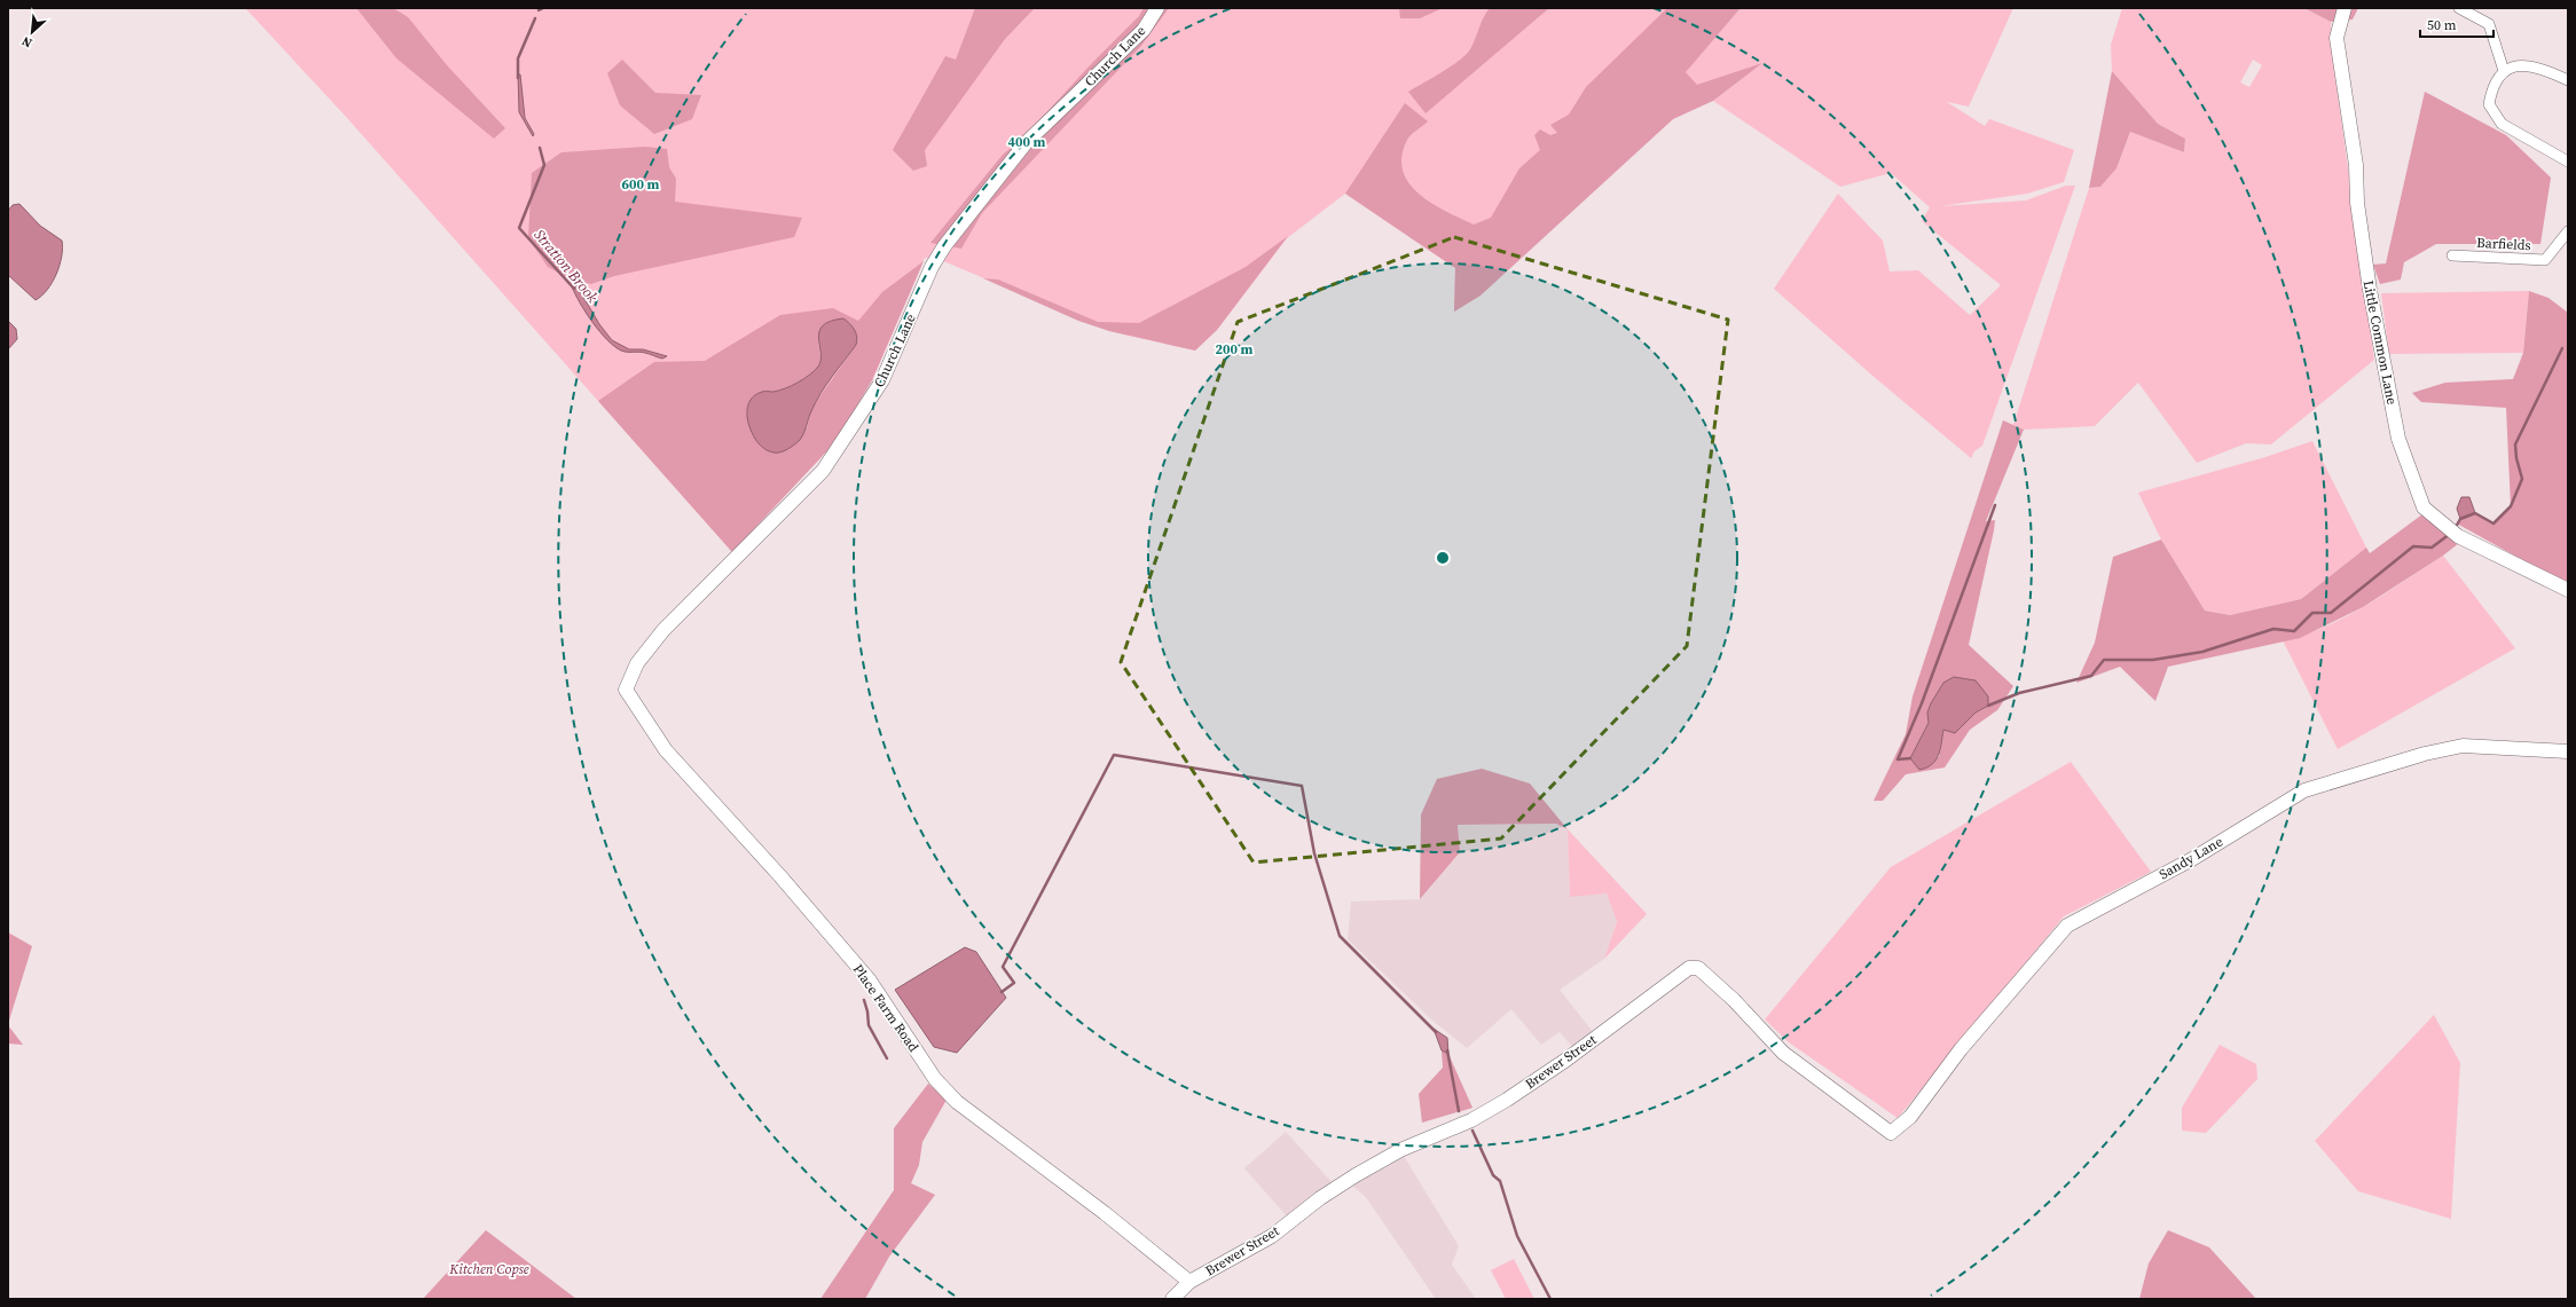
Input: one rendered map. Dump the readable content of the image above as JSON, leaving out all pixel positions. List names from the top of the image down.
{
  "streets": {
    "street": [
      "Church Lane",
      "Barfields",
      "Little Common Lane",
      "Sandy Lane",
      "Place Farm Road",
      "Brewer Street"
    ]
  },
  "crossings": [
    ["Church Lane", "Place Farm Road"],
    ["Sandy Lane", "Brewer Street"],
    ["Place Farm Road", "Brewer Street"]
  ],
  "water": ["Stratton Brook"],
  "parks": ["Kitchen Copse"],
  "scale_bar": "50 m",
  "north": "bottom left",
  "rings": ["400 m", "600 m", "200 m"]
}
